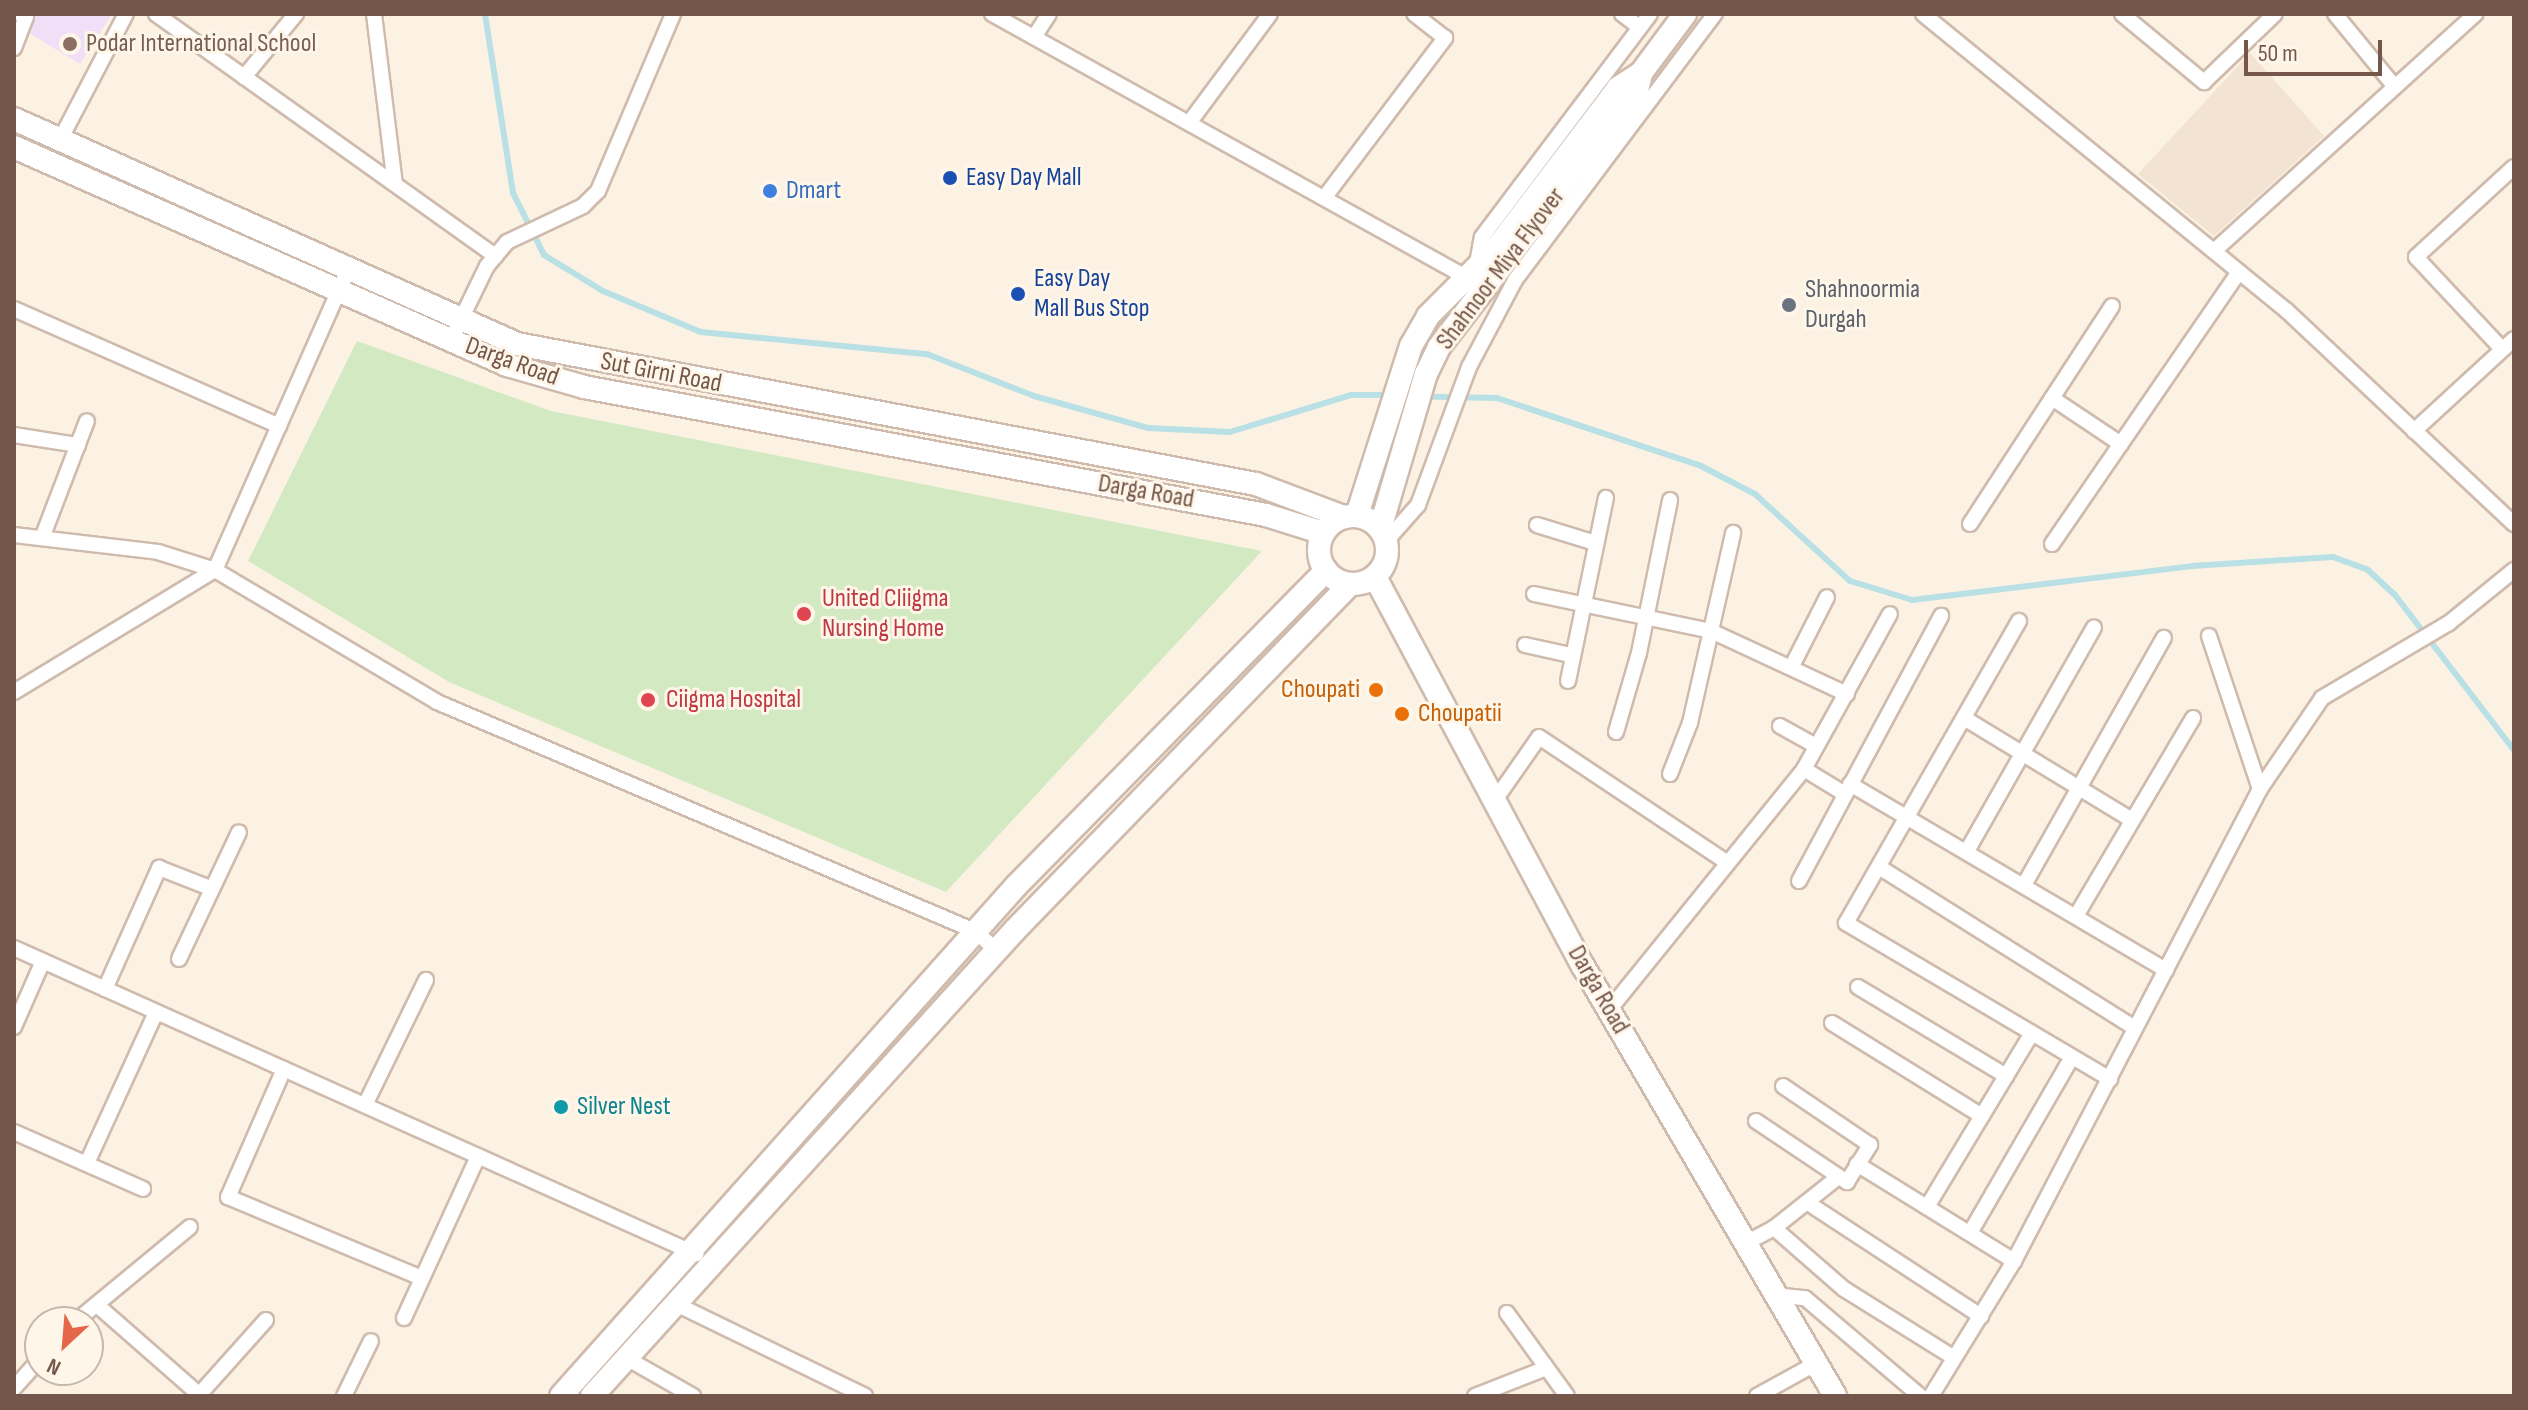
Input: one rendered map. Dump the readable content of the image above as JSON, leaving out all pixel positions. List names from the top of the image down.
{
  "streets": {
    "main road": ["Shahnoor Miya Flyover", "Darga Road", "Sut Girni Road"]
  },
  "crossings": [
    ["Shahnoor Miya Flyover", "Darga Road"],
    ["Shahnoor Miya Flyover", "Sut Girni Road"],
    ["Darga Road", "Sut Girni Road"]
  ],
  "places": [
    "Podar International School",
    "Easy Day Mall",
    "Dmart",
    "Easy Day Mall Bus Stop",
    "Shahnoormia Durgah",
    "United CIiigma Nursing Home",
    "Choupati",
    "Ciigma Hospital",
    "Choupatii",
    "Silver Nest"
  ],
  "scale_bar": "50 m",
  "north": "bottom left"
}
